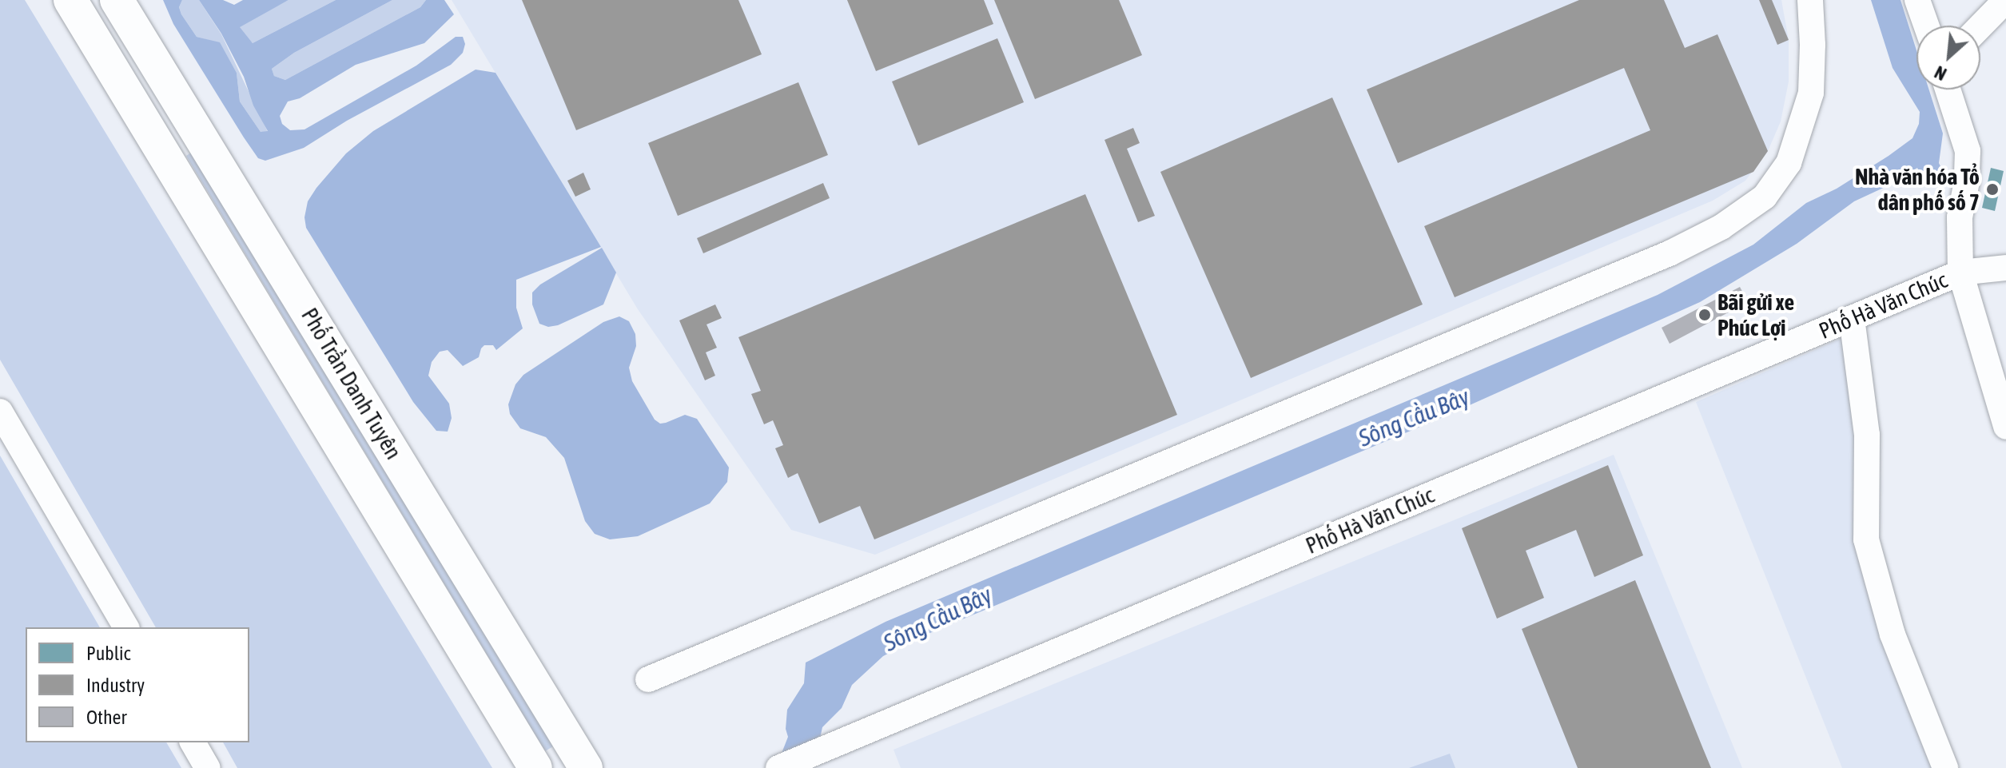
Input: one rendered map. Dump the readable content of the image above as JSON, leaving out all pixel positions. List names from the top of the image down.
{
  "streets": {
    "main road": ["Phố Trần Danh Tuyên"],
    "street": ["Phố Hà Văn Chúc"]
  },
  "water": ["Sông Cầu Bây"],
  "places": ["Nhà văn hóa Tổ dân phố số 7", "Bãi gửi xe Phúc Lợi"],
  "legend": ["Public", "Industry", "Other"],
  "north": "bottom left"
}
